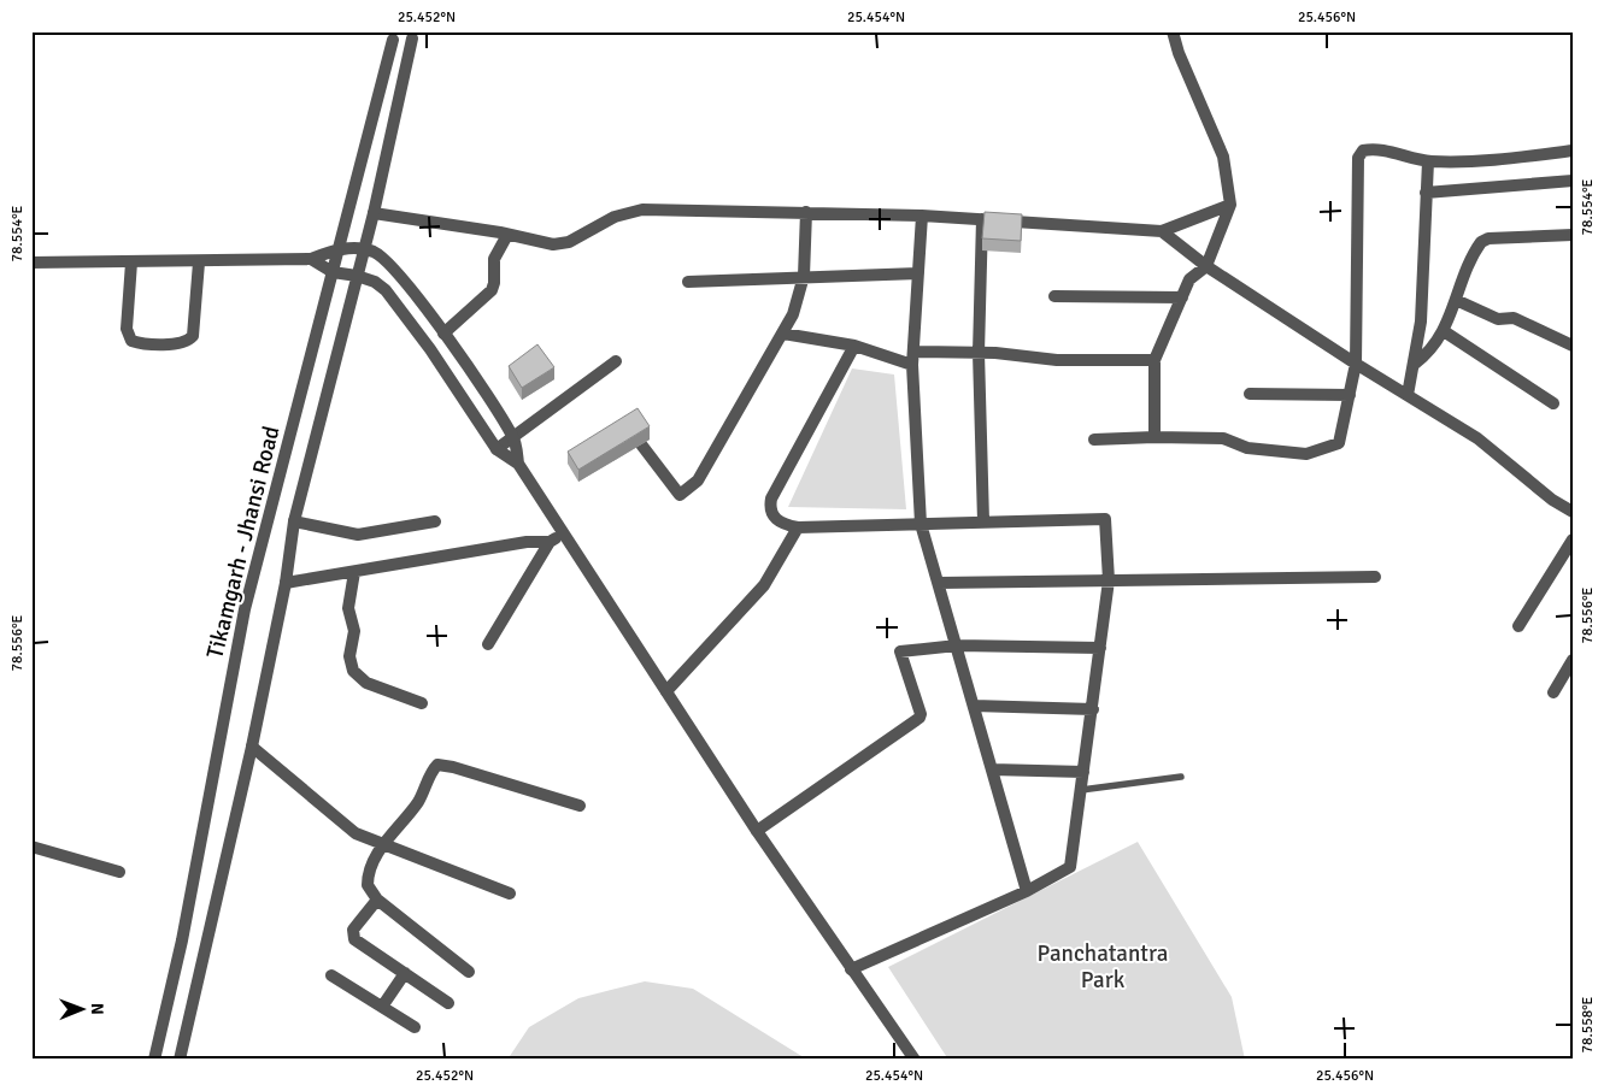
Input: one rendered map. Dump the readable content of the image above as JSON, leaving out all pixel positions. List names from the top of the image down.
{
  "streets": {
    "street": ["Tikamgarh - Jhansi Road"]
  },
  "parks": ["Panchatantra Park"],
  "north": "right",
  "coordinates": [
    "25.452°N",
    "25.454°N",
    "25.456°N",
    "78.554°E",
    "78.556°E",
    "78.558°E"
  ]
}
